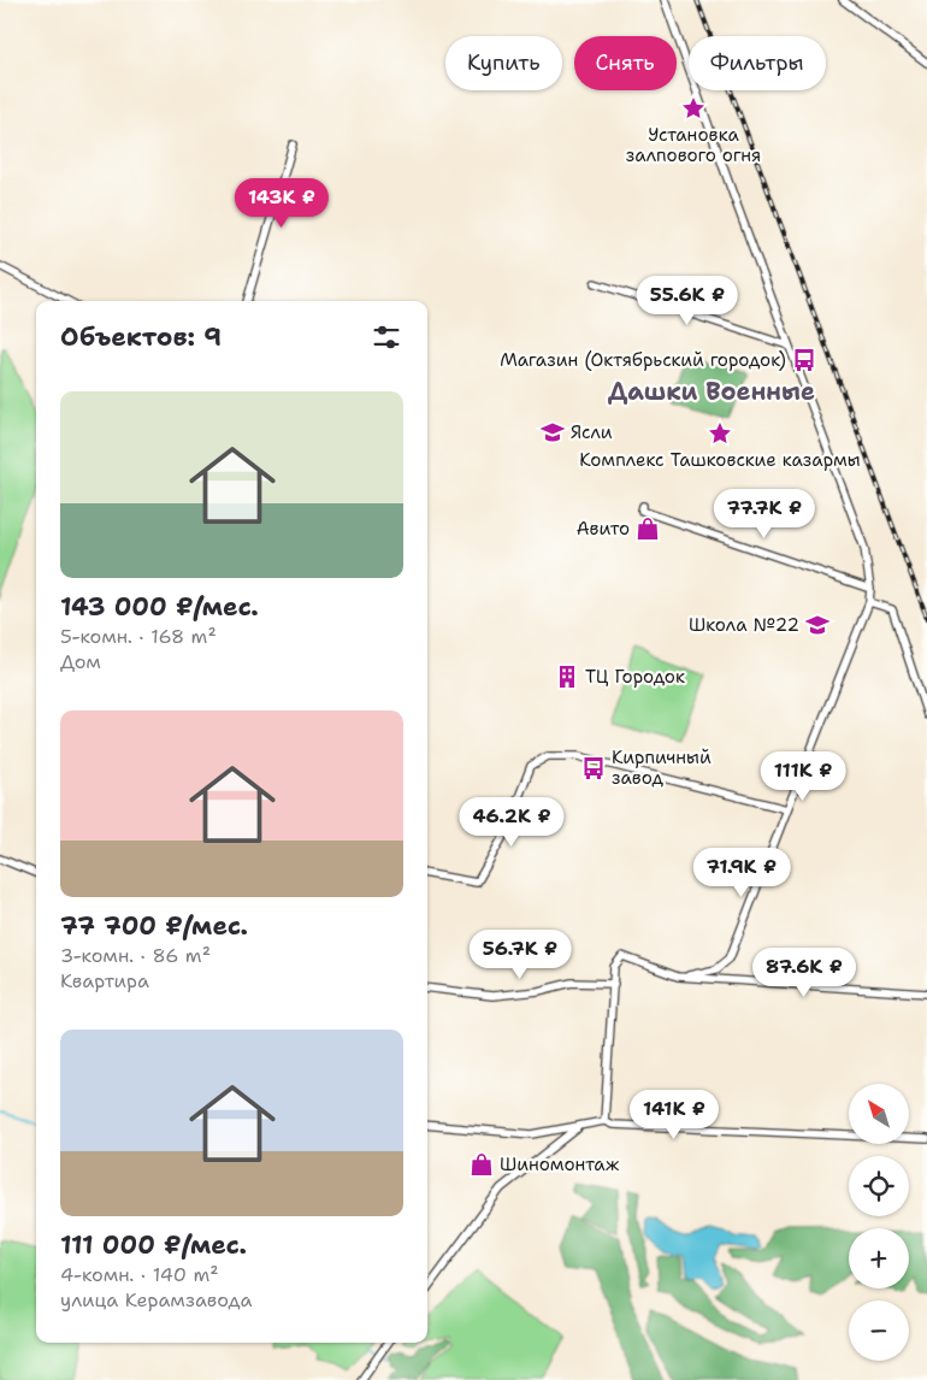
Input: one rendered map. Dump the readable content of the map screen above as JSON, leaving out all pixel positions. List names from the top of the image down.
{
  "districts": ["Дашки Военные"],
  "places": {
    "place": ["Установка залпового огня", "Комплекс Ташковские казармы"],
    "bus stop": ["Магазин (Октябрьский городок)", "Кирпичный завод"],
    "school or university": ["Ясли", "Школа №22"],
    "shop": ["Авито", "Шиномонтаж"],
    "building": ["ТЦ Городок"]
  },
  "north": "top left",
  "page": {
    "chip": ["Купить", "Снять", "Фильтры"],
    "price": [
      "143K ₽",
      "55.6K ₽",
      "77.7K ₽",
      "111K ₽",
      "46.2K ₽",
      "71.9K ₽",
      "56.7K ₽",
      "87.6K ₽",
      "141K ₽"
    ],
    "heading": "Объектов: 9",
    "list": [
      {
        "name": "143 000 ₽/мес.",
        "note": "5-комн. · 168 m² · Дом"
      },
      {
        "name": "77 700 ₽/мес.",
        "note": "3-комн. · 86 m² · Квартира"
      },
      {
        "name": "111 000 ₽/мес.",
        "note": "4-комн. · 140 m² · улица Керамзавода"
      }
    ],
    "map_buttons": ["+", "−"]
  }
}
